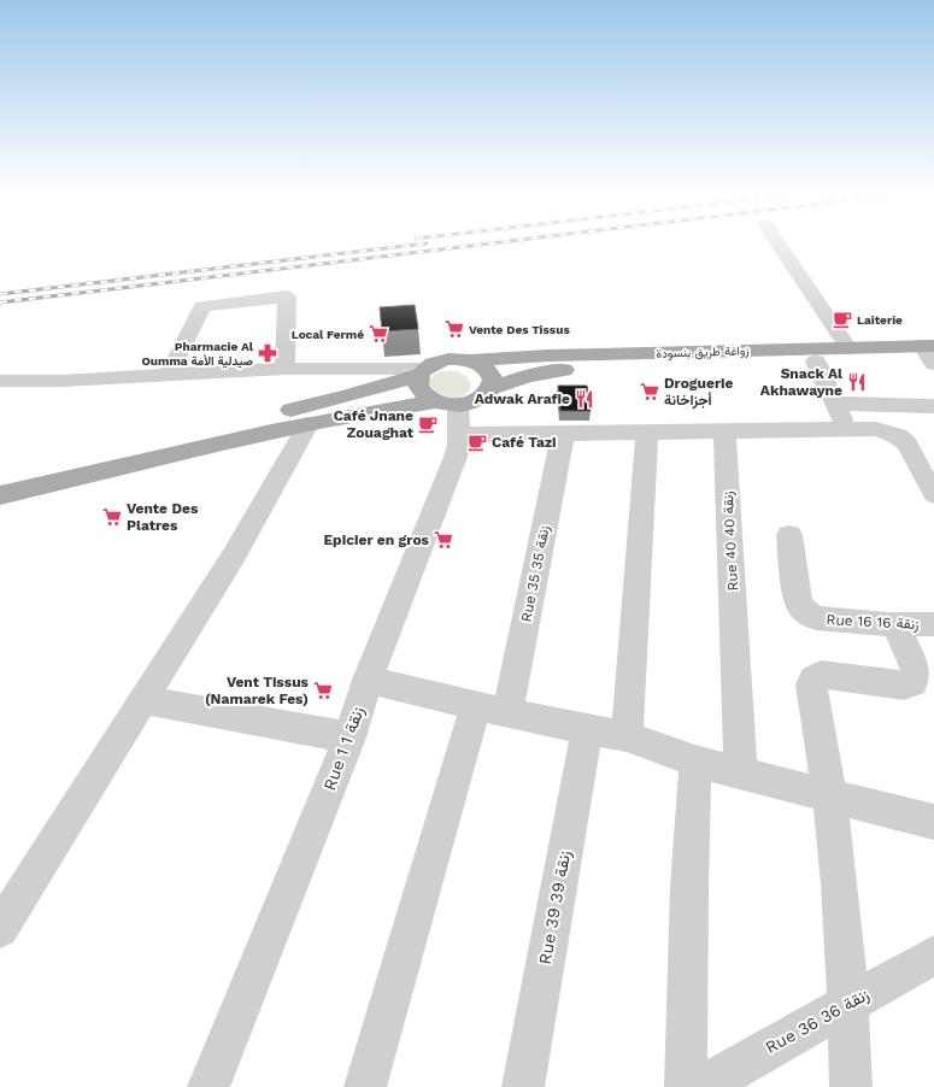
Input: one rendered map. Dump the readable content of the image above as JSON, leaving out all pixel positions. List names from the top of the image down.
{
  "streets": {
    "main road": ["زواغة طريق بنسودة"],
    "street": [
      "Rue 40 زنقة 40",
      "Rue 35 زنقة 35",
      "Rue 16 زنقة 16",
      "Rue 1 زنقة 1",
      "Rue 39 زنقة 39",
      "Rue 36 زنقة 36"
    ]
  },
  "crossings": [
    ["زواغة طريق بنسودة", "Rue 1 زنقة 1"]
  ],
  "places": {
    "cafe": ["Laiterie", "Café Jnane Zouaghat", "Café Tazi"],
    "supermarket": [
      "Vente Des Tissus",
      "Local Fermé",
      "Droguerie أجزاخانة",
      "Vente Des Platres",
      "Epicier en gros",
      "Vent Tissus (Namarek Fes)"
    ],
    "pharmacy": ["Pharmacie Al Oumma صيدلية الأمة"],
    "restaurant": ["Snack Al Akhawayne", "Adwak Arafie"]
  }
}
